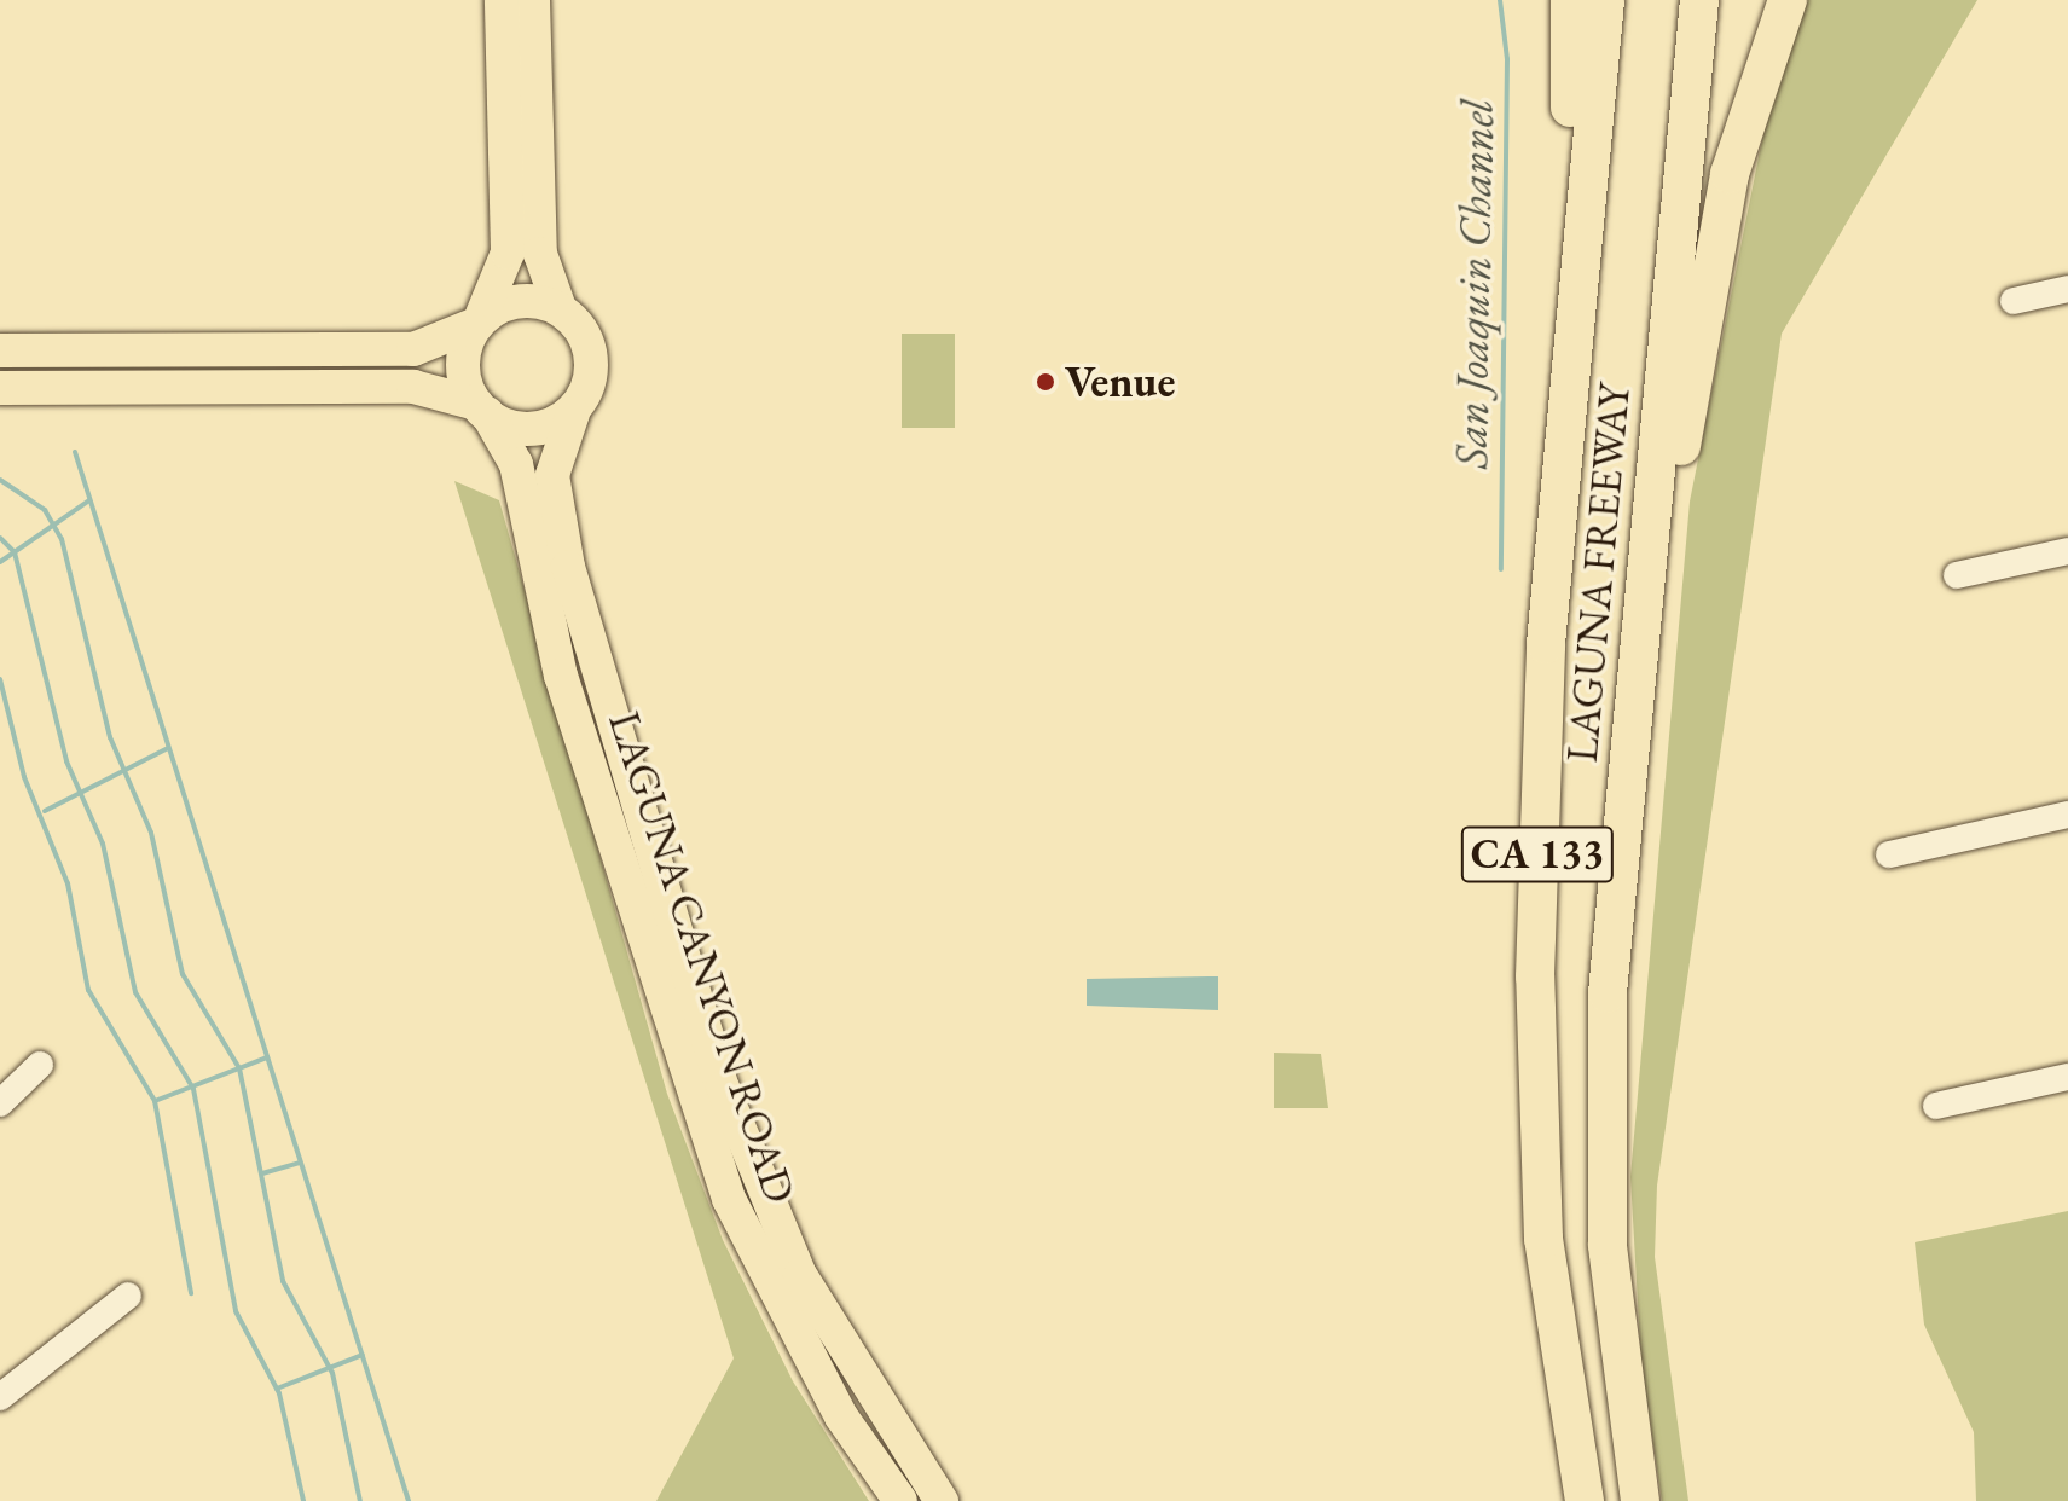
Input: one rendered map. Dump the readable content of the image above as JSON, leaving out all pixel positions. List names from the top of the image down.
{
  "streets": {
    "highway": ["LAGUNA FREEWAY", "CA 133"],
    "main road": ["LAGUNA CANYON ROAD"]
  },
  "water": ["San Joaquin Channel"],
  "places": ["Venue"]
}
